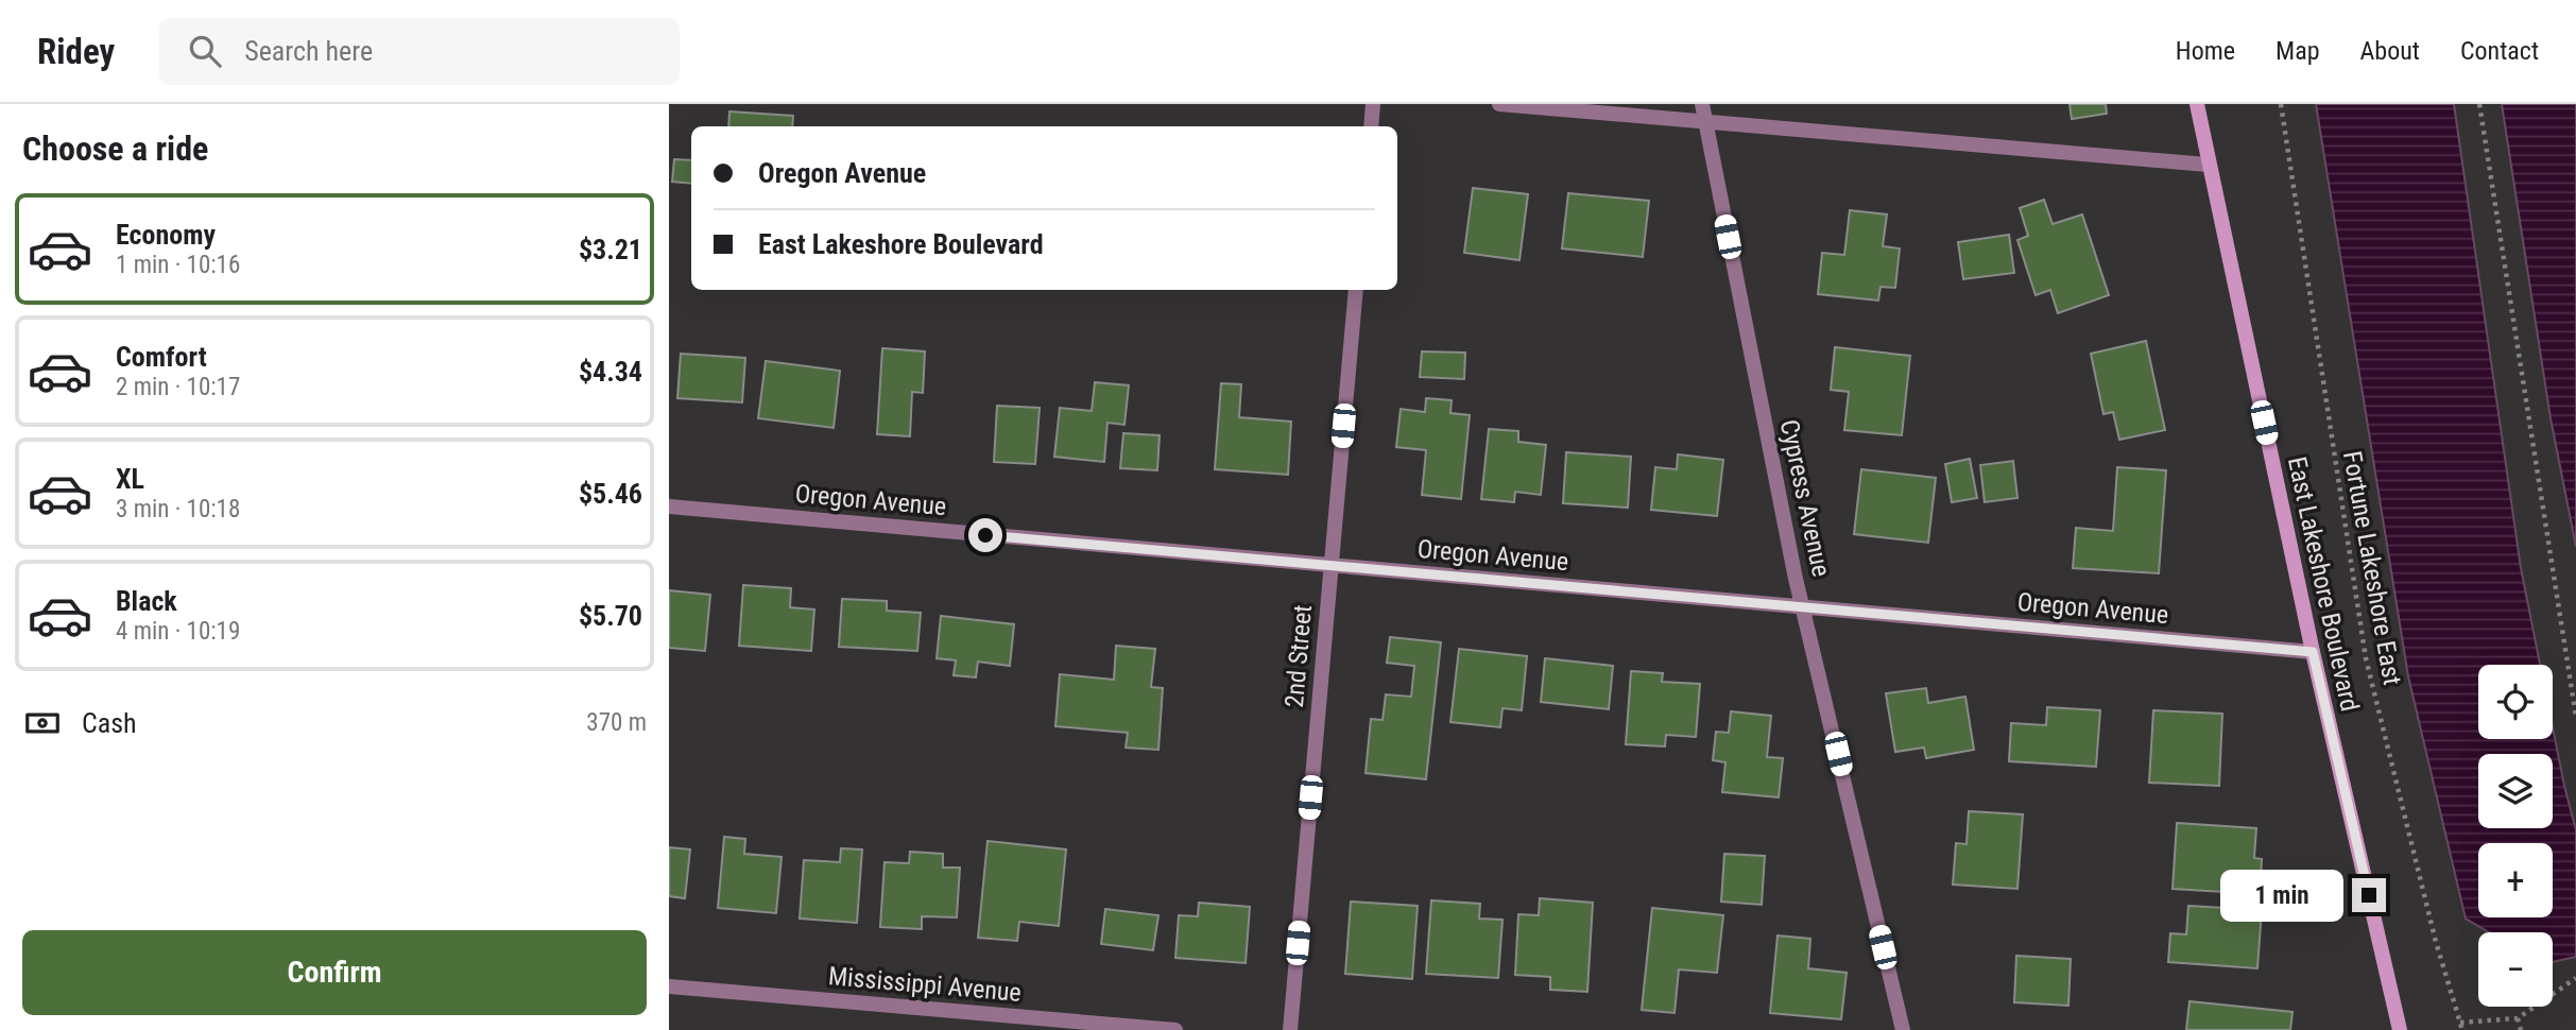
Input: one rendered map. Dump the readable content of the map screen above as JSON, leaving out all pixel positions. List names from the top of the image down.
{
  "streets": {
    "street": [
      "Cypress Avenue",
      "Oregon Avenue",
      "East Lakeshore Boulevard",
      "2nd Street",
      "Mississippi Avenue"
    ],
    "path": ["Fortune Lakeshore East"]
  },
  "crossings": [
    ["Cypress Avenue", "Oregon Avenue"],
    ["Oregon Avenue", "East Lakeshore Boulevard"],
    ["Oregon Avenue", "2nd Street"]
  ],
  "page": {
    "header": "Ridey",
    "search": "Search here",
    "nav": [
      "Home",
      "Map",
      "About",
      "Contact"
    ],
    "heading": "Choose a ride",
    "banner": ["Oregon Avenue", "East Lakeshore Boulevard"],
    "list": [
      {
        "name": "Economy",
        "note": "1 min · 10:16",
        "value": "$3.21"
      },
      {
        "name": "Comfort",
        "note": "2 min · 10:17",
        "value": "$4.34"
      },
      {
        "name": "XL",
        "note": "3 min · 10:18",
        "value": "$5.46"
      },
      {
        "name": "Black",
        "note": "4 min · 10:19",
        "value": "$5.70"
      }
    ],
    "map_buttons": ["+", "−"],
    "pay": ["Cash", "370 m"],
    "bubble": "1 min",
    "buttons": "Confirm"
  }
}
